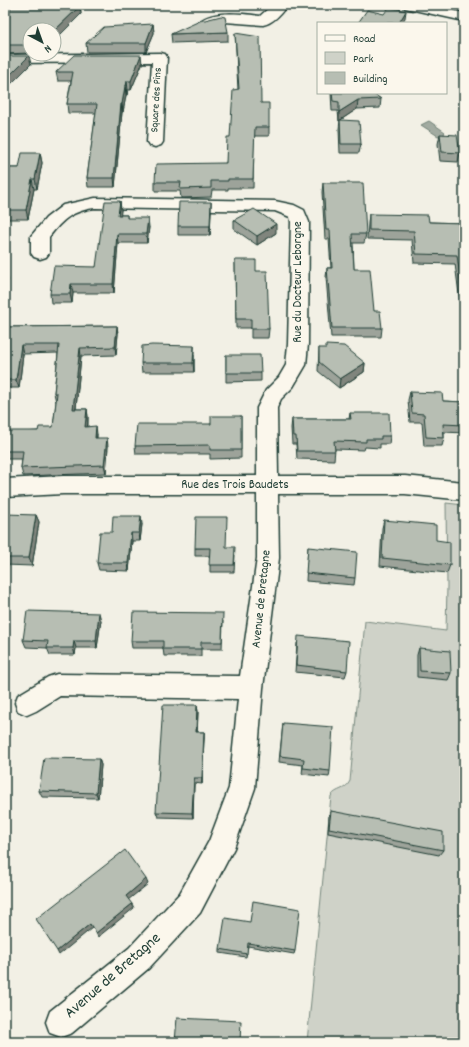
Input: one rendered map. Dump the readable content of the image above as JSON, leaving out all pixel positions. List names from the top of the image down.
{
  "streets": {
    "street": [
      "Square des Pins",
      "Rue du Docteur Leborgne",
      "Rue des Trois Baudets",
      "Avenue de Bretagne"
    ]
  },
  "crossings": [
    ["Rue du Docteur Leborgne", "Rue des Trois Baudets"],
    ["Rue du Docteur Leborgne", "Avenue de Bretagne"],
    ["Rue des Trois Baudets", "Avenue de Bretagne"]
  ],
  "legend": ["Road", "Park", "Building"],
  "north": "bottom right"
}
